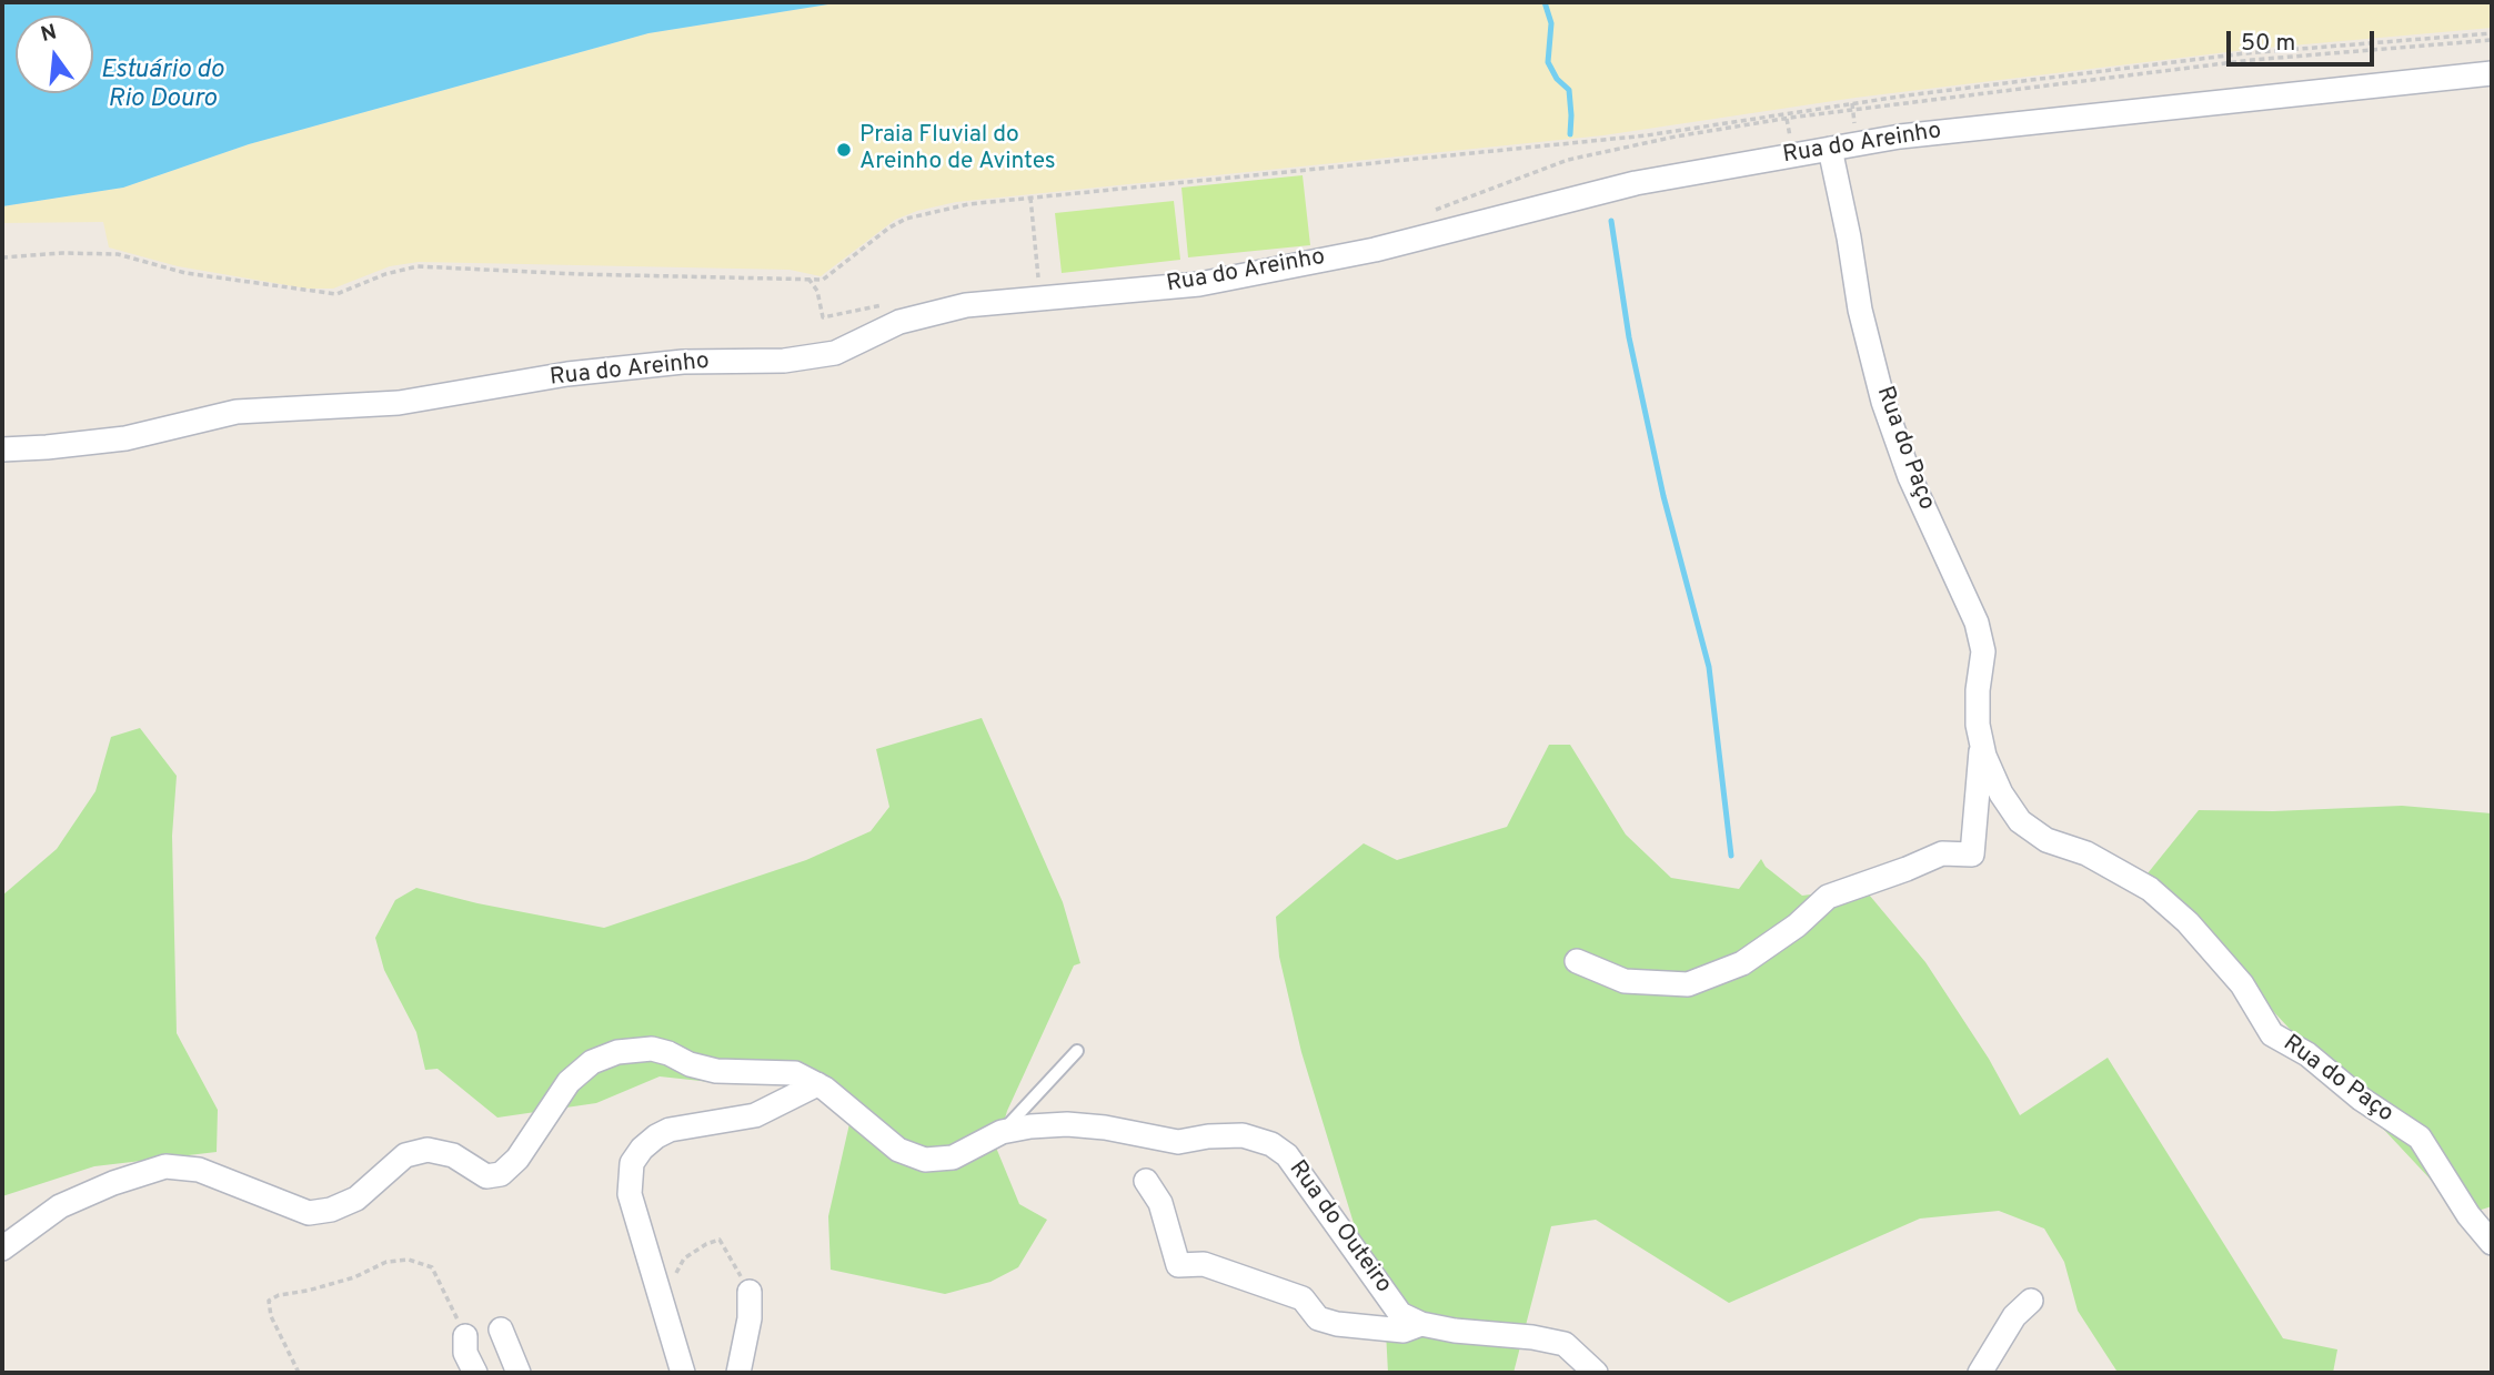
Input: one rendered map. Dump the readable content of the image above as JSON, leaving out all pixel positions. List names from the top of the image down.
{
  "streets": {
    "street": ["Rua do Areinho", "Rua do Paço", "Rua do Outeiro"]
  },
  "crossings": [
    ["Rua do Areinho", "Rua do Paço"]
  ],
  "water": ["Estuário do Rio Douro"],
  "places": ["Praia Fluvial do Areinho de Avintes"],
  "scale_bar": "50 m",
  "north": "top"
}
